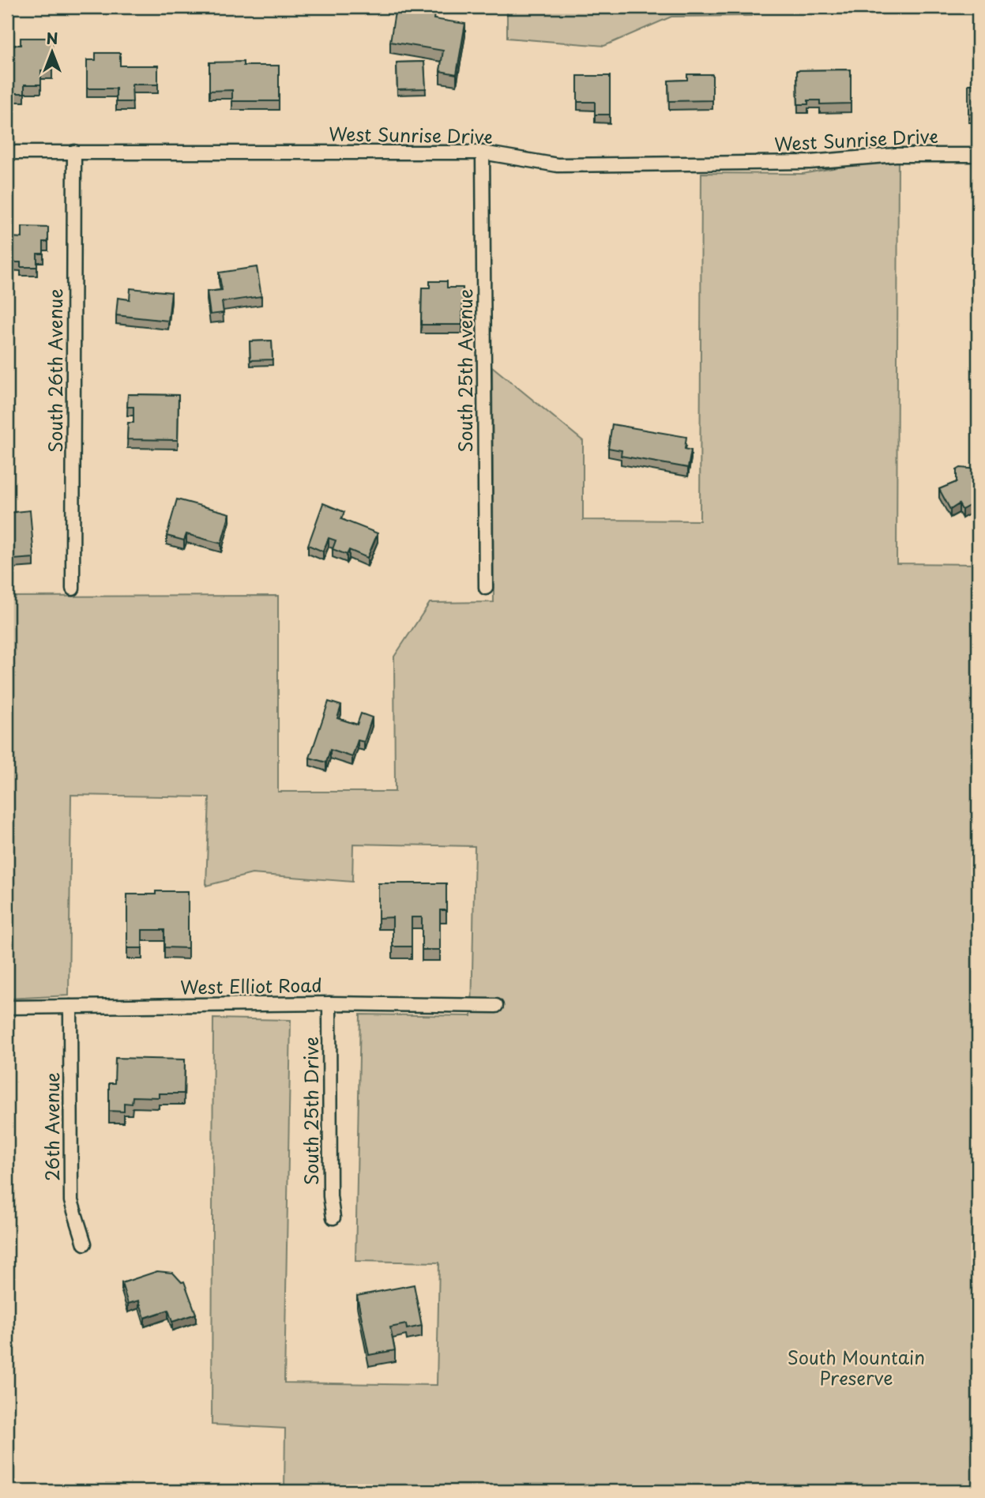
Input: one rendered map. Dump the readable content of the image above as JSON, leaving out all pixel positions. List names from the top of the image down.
{
  "streets": {
    "street": [
      "West Sunrise Drive",
      "South 26th Avenue",
      "South 25th Avenue",
      "West Elliot Road",
      "South 25th Drive",
      "26th Avenue"
    ]
  },
  "crossings": [
    ["West Sunrise Drive", "South 26th Avenue"],
    ["West Sunrise Drive", "South 25th Avenue"],
    ["West Elliot Road", "South 25th Drive"],
    ["West Elliot Road", "26th Avenue"]
  ],
  "parks": ["South Mountain Preserve"],
  "north": "top"
}
